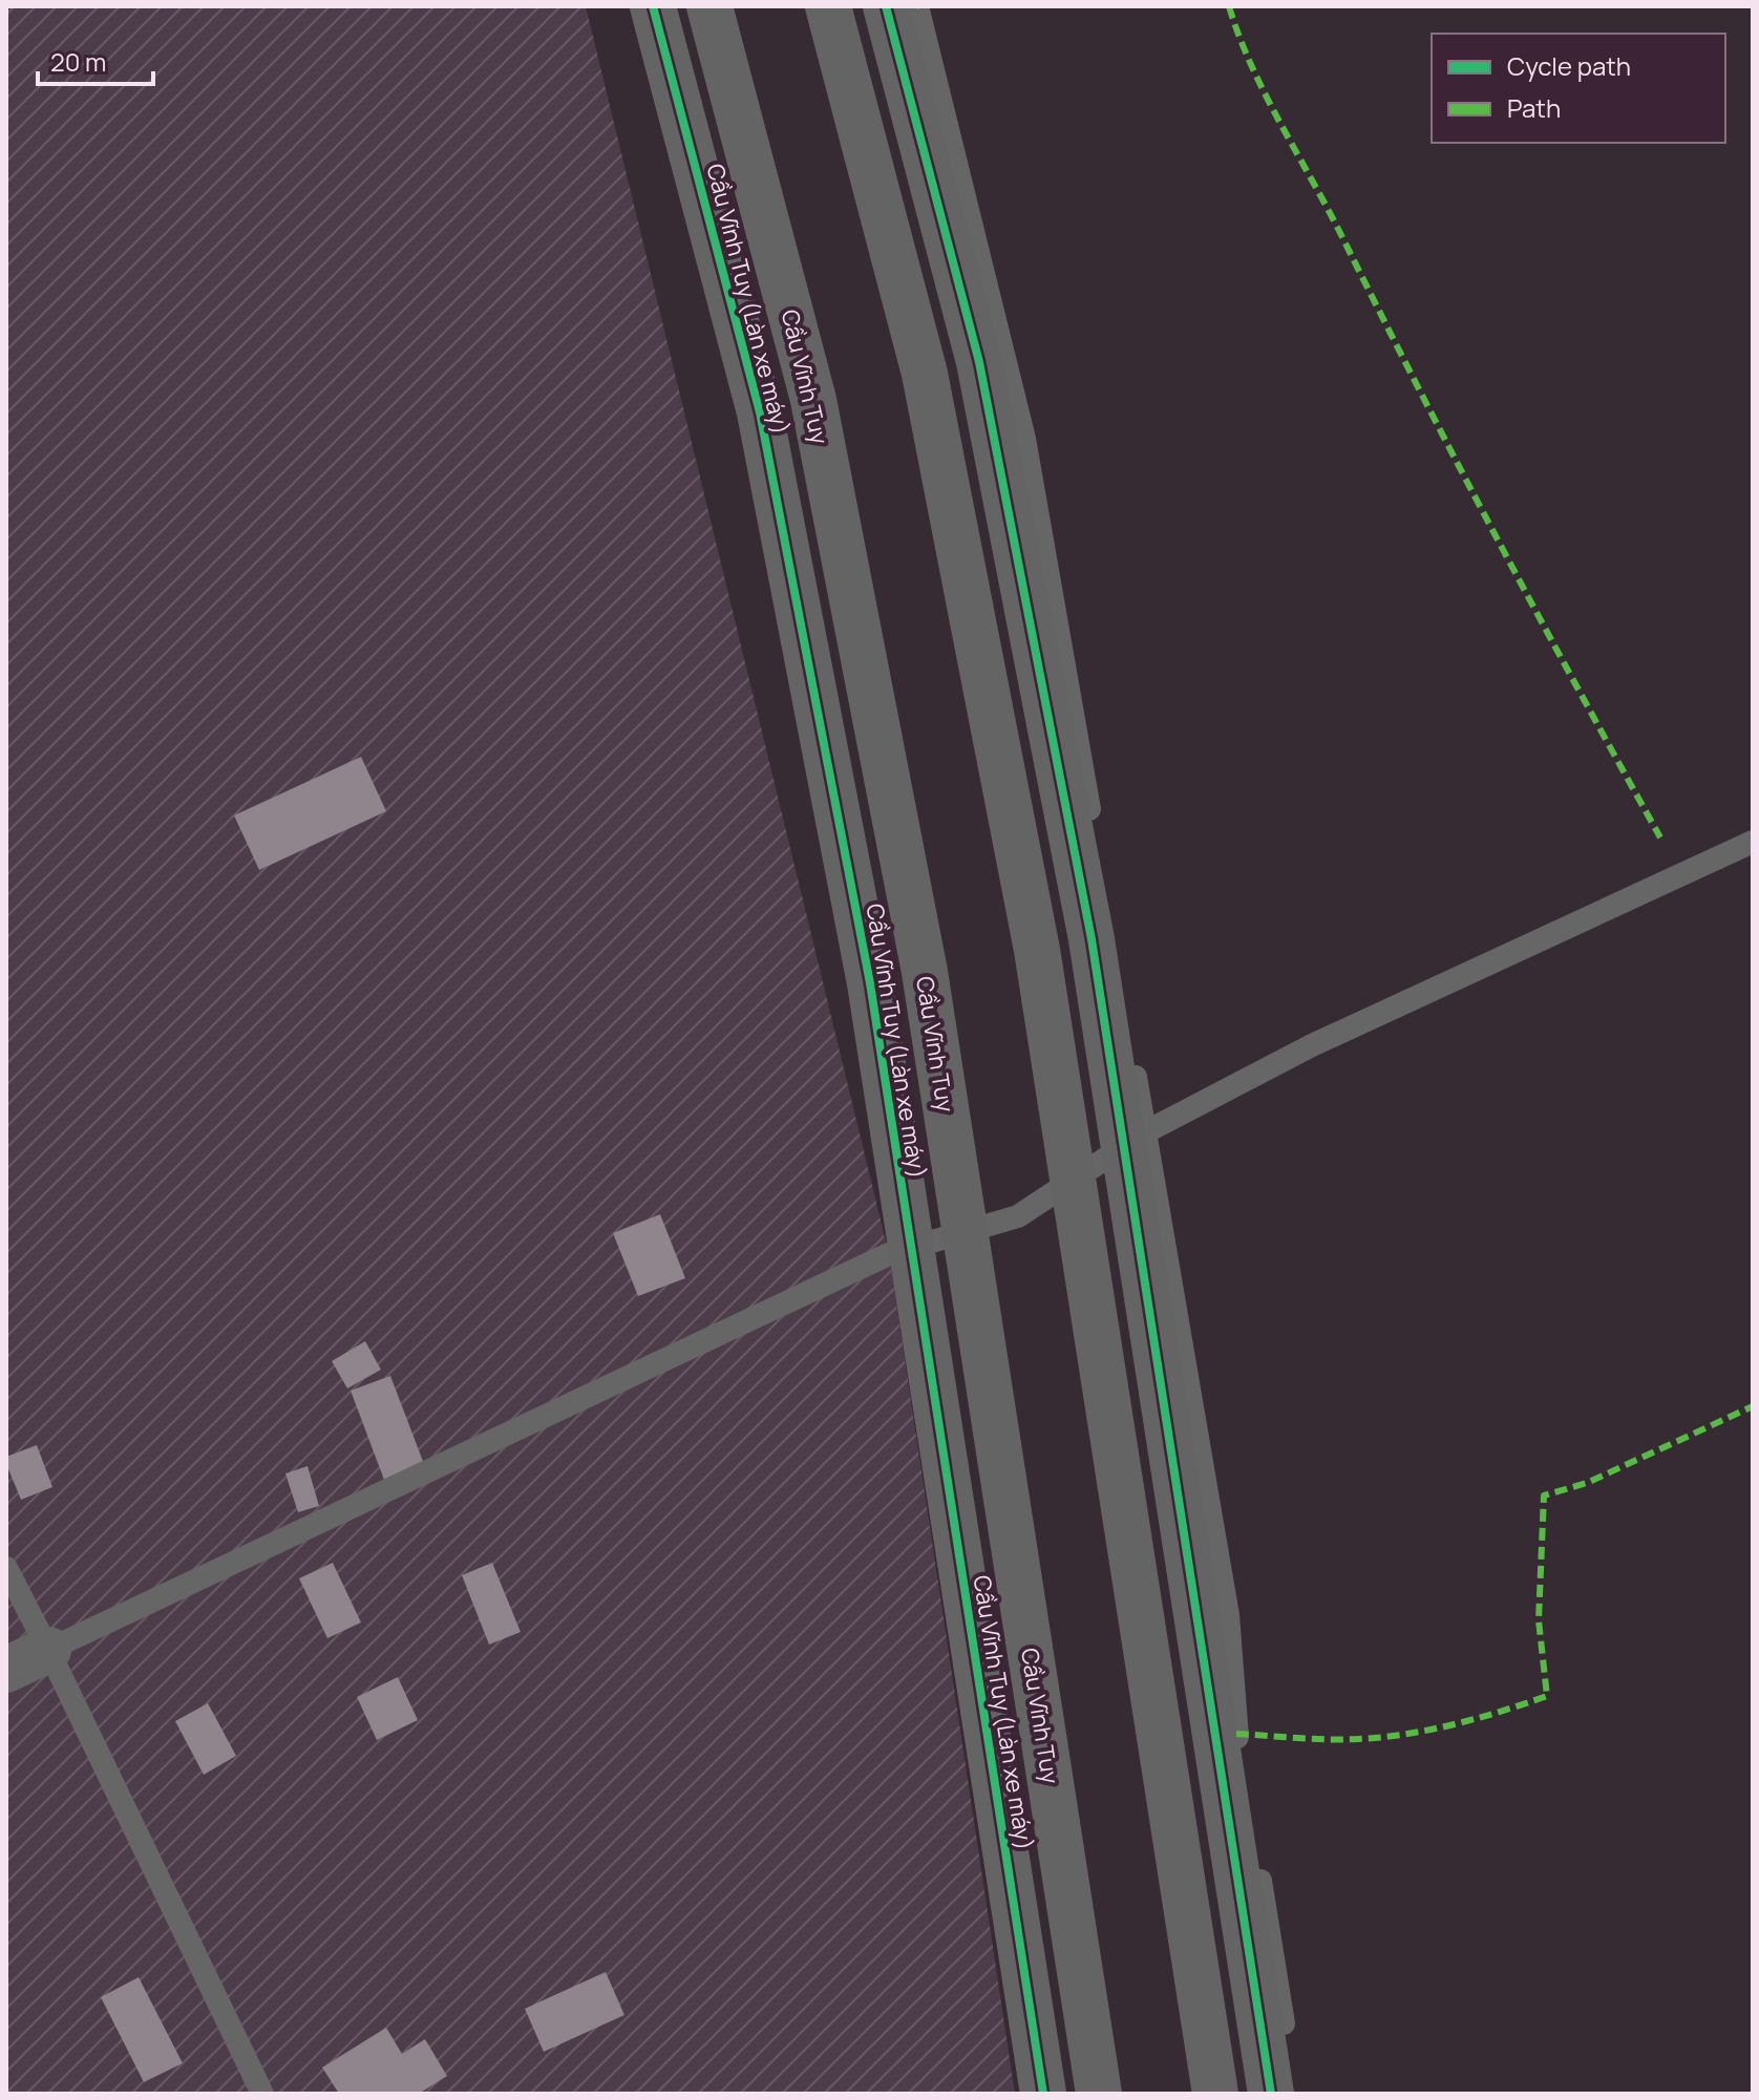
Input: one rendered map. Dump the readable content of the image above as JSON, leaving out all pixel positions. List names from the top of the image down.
{
  "streets": {
    "highway": ["Cầu Vĩnh Tuy (Làn xe máy)", "Cầu Vĩnh Tuy"]
  },
  "legend": ["Cycle path", "Path"],
  "scale_bar": "20 m"
}
